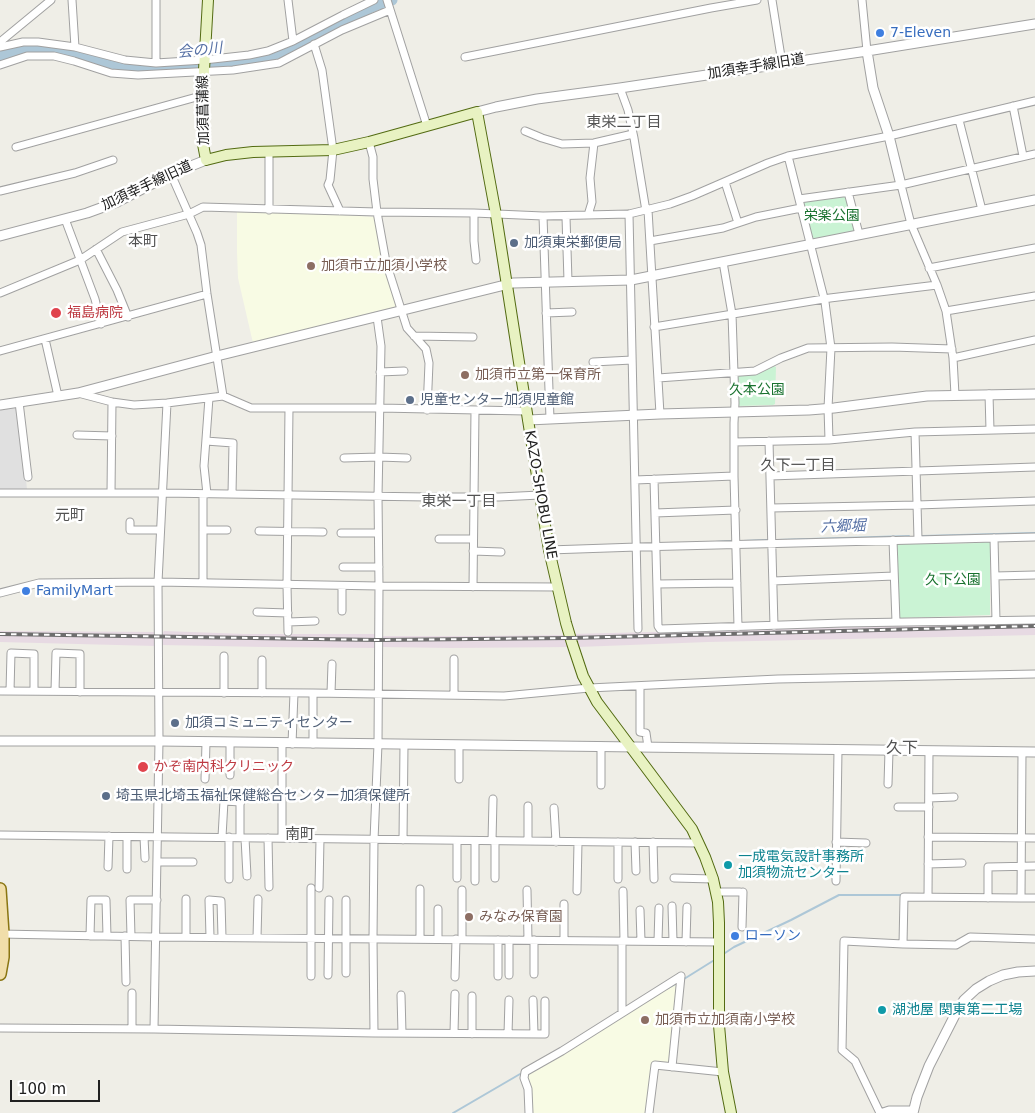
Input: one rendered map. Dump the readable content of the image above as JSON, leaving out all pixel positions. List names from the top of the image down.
{
  "streets": {
    "main road": ["加須菖蒲線", "KAZO-SHOBU LINE"],
    "street": ["加須幸手線旧道"]
  },
  "crossings": [
    ["加須幸手線旧道", "加須菖蒲線"],
    ["加須幸手線旧道", "KAZO-SHOBU LINE"]
  ],
  "districts": [
    "東栄二丁目",
    "本町",
    "久下一丁目",
    "東栄一丁目",
    "元町",
    "久下",
    "南町"
  ],
  "water": ["会の川", "六郷堀"],
  "parks": ["栄楽公園", "久本公園", "久下公園"],
  "places": [
    "7-Eleven",
    "加須東栄郵便局",
    "加須市立加須小学校",
    "福島病院",
    "加須市立第一保育所",
    "児童センター加須児童館",
    "FamilyMart",
    "加須コミュニティセンター",
    "かぞ南内科クリニック",
    "埼玉県北埼玉福祉保健総合センター加須保健所",
    "一成電気設計事務所 加須物流センター",
    "みなみ保育園",
    "ローソン",
    "湖池屋 関東第二工場",
    "加須市立加須南小学校"
  ],
  "scale_bar": "100 m"
}
